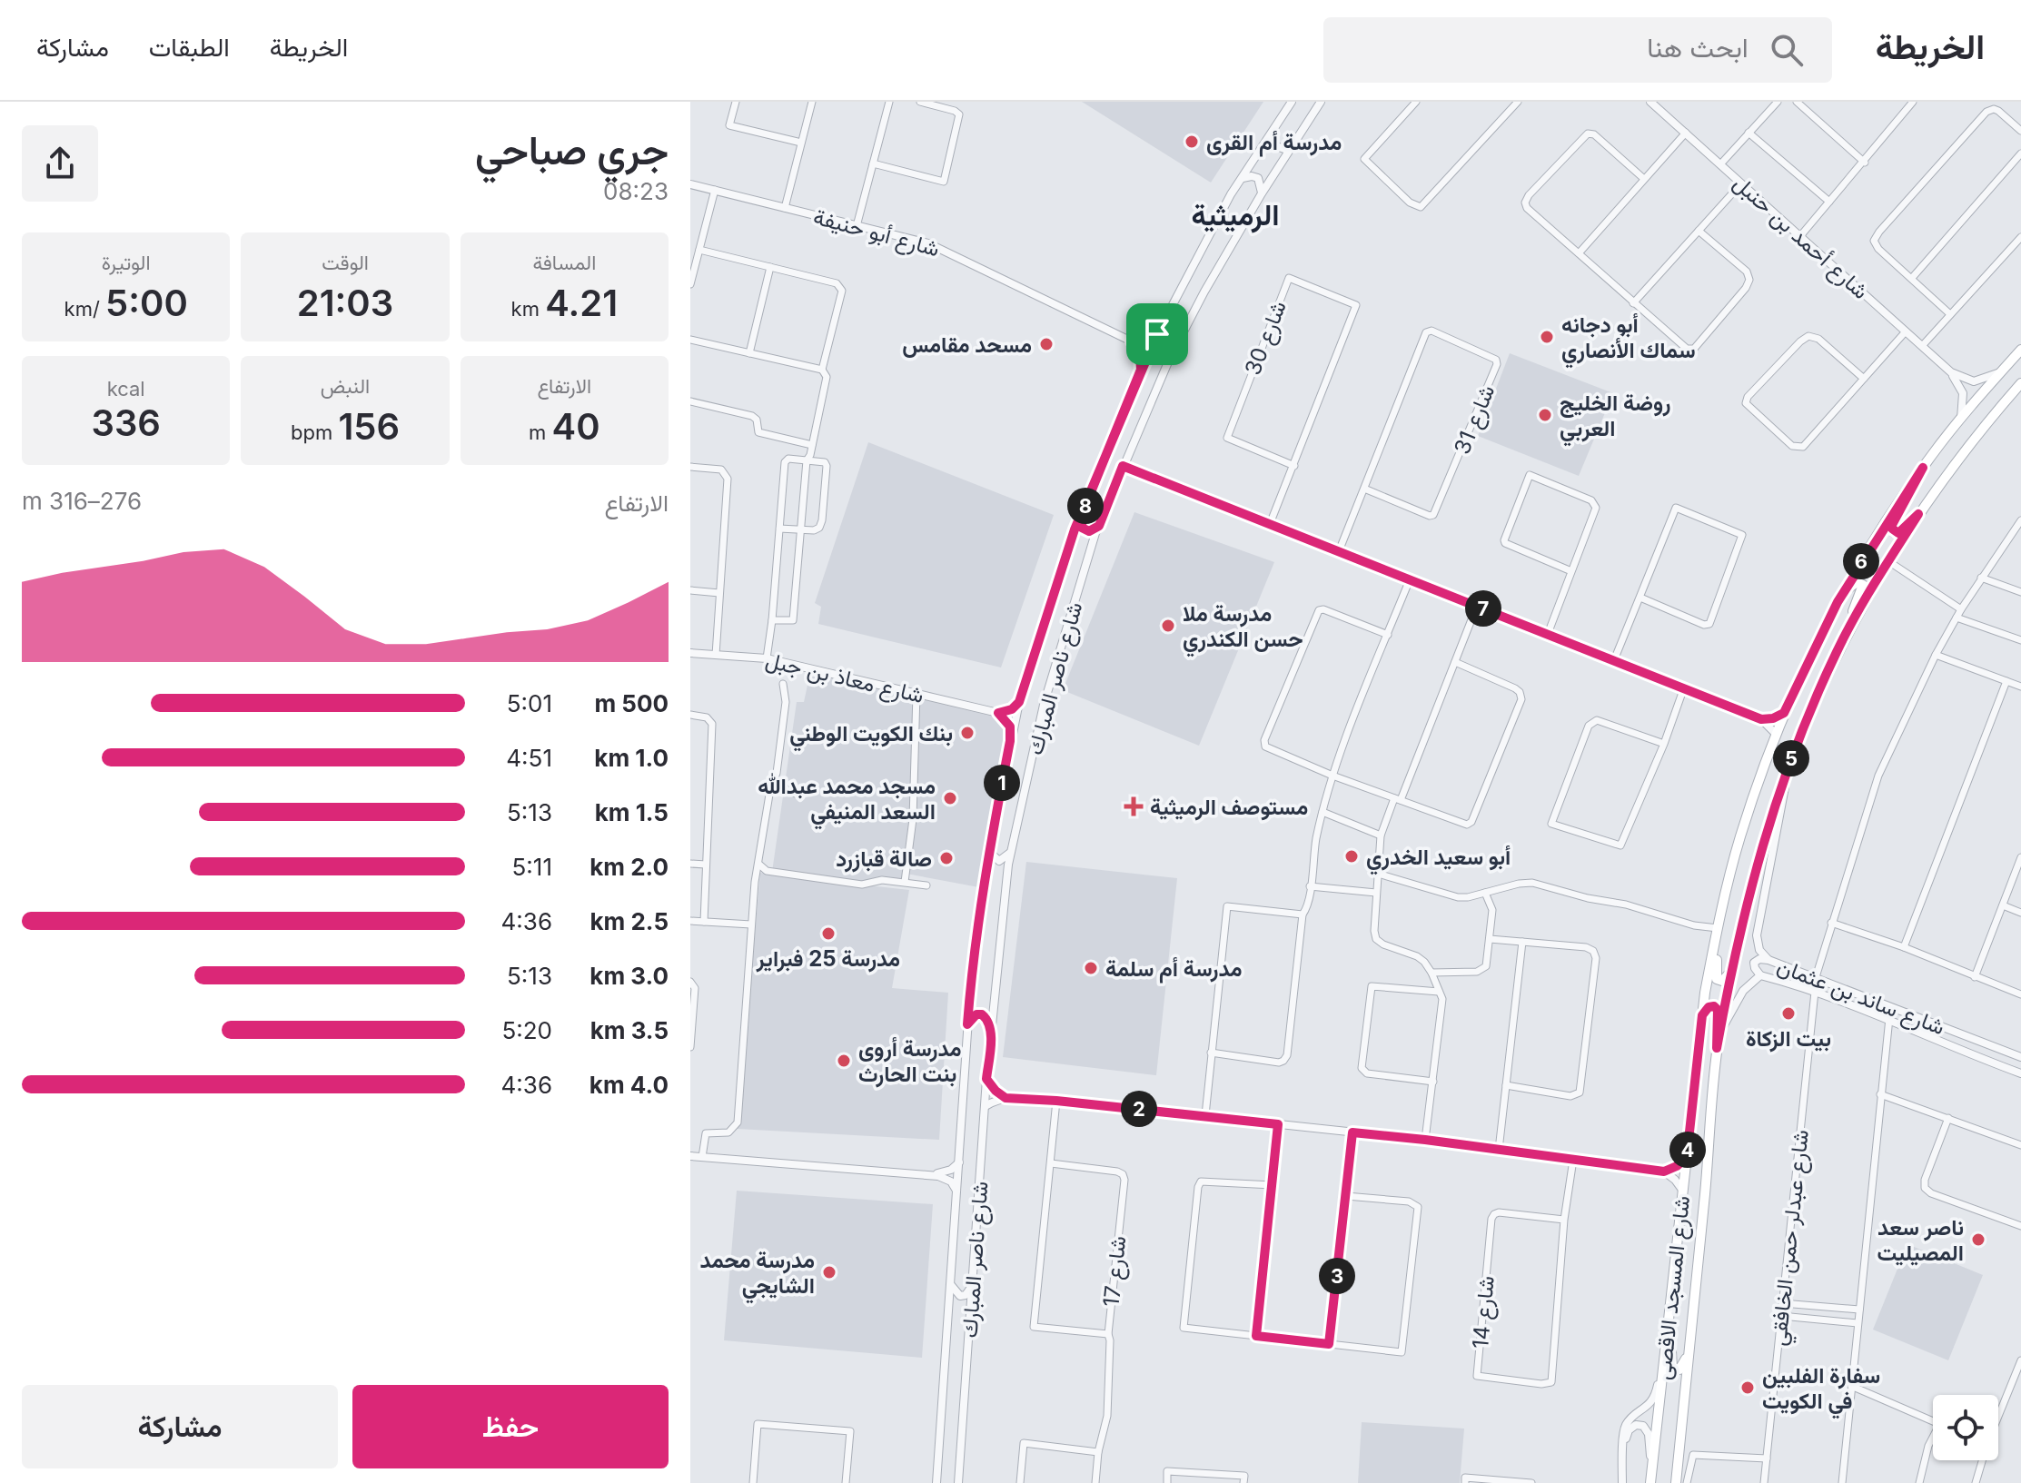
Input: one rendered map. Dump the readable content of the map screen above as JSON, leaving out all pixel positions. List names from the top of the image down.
{
  "streets": {
    "main road": ["شارع المسجد الاقصى"],
    "street": [
      "شارع أبو حنيفة",
      "شارع أحمد بن حنبل",
      "شارع 30",
      "شارع 31",
      "شارع معاذ بن جبل",
      "شارع ناصر المبارك",
      "شارع ساند بن عثمان",
      "شارع عبدلر حمن الخافقي",
      "شارع 17",
      "شارع 14"
    ]
  },
  "crossings": [
    ["شارع أحمد بن حنبل", "شارع المسجد الاقصى"],
    ["شارع ساند بن عثمان", "شارع عبدلر حمن الخافقي"],
    ["شارع ساند بن عثمان", "شارع المسجد الاقصى"]
  ],
  "districts": ["الرميثية"],
  "places": {
    "other": [
      "مدرسة أم القرى",
      "أبو دجانه سماك الأنصاري",
      "مسحد مقامس",
      "روضة الخليج العربي",
      "مدرسة ملا حسن الكندري",
      "بنك الكويت الوطني",
      "مسجد محمد عبدالله السعد المنيفي",
      "أبو سعيد الخدري",
      "صالة قبازرد",
      "مدرسة 25 فبراير",
      "مدرسة أم سلمة",
      "بيت الزكاة",
      "مدرسة أروى بنت الحارث",
      "ناصر سعد المصيليت",
      "مدرسة محمد الشايجي",
      "سفارة الفلبين في الكويت"
    ],
    "health": ["مستوصف الرميثية"]
  },
  "page": {
    "header": "الخريطة",
    "search": "ابحث هنا",
    "nav": ["الخريطة", "الطبقات", "مشاركة"],
    "heading": ["جري صباحي", "08:23"],
    "stats": [
      ["المسافة", "4.21 km"],
      ["الوقت", "21:03"],
      ["الوتيرة", "5:00 /km"],
      ["الارتفاع", "40 m"],
      ["النبض", "156 bpm"],
      ["kcal", "336"]
    ],
    "chart": ["الارتفاع", "276–316 m"],
    "pins": [
      "8",
      "6",
      "7",
      "5",
      "1",
      "2",
      "4",
      "3"
    ],
    "list": [
      {
        "name": "500 m",
        "note": "5:01"
      },
      {
        "name": "1.0 km",
        "note": "4:51"
      },
      {
        "name": "1.5 km",
        "note": "5:13"
      },
      {
        "name": "2.0 km",
        "note": "5:11"
      },
      {
        "name": "2.5 km",
        "note": "4:36"
      },
      {
        "name": "3.0 km",
        "note": "5:13"
      },
      {
        "name": "3.5 km",
        "note": "5:20"
      },
      {
        "name": "4.0 km",
        "note": "4:36"
      }
    ],
    "buttons": ["حفظ", "مشاركة"]
  }
}
